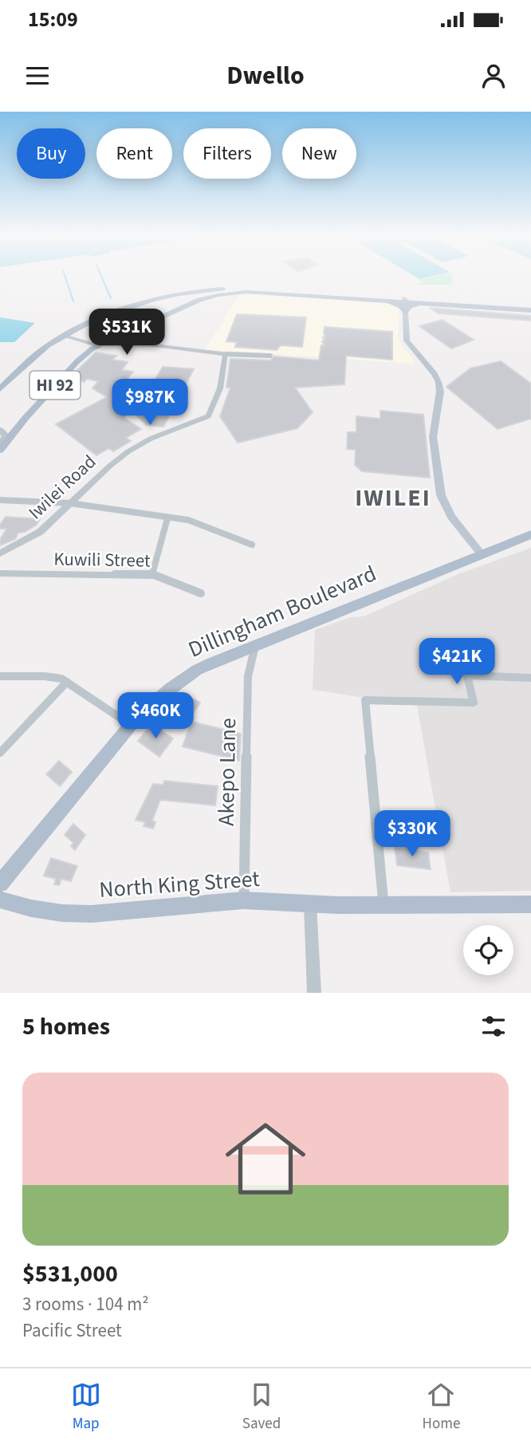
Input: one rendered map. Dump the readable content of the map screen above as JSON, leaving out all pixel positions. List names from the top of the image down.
{
  "streets": {
    "main road": ["HI 92", "Dillingham Boulevard", "North King Street"],
    "street": ["Iwilei Road", "Kuwili Street", "Akepo Lane"]
  },
  "crossings": [
    ["Dillingham Boulevard", "Akepo Lane"],
    ["Akepo Lane", "North King Street"]
  ],
  "districts": ["IWILEI"],
  "page": {
    "status": "15:09",
    "header": "Dwello",
    "chip": [
      "Buy",
      "Rent",
      "Filters",
      "New"
    ],
    "price": [
      "$531K",
      "$987K",
      "$421K",
      "$460K",
      "$330K"
    ],
    "heading": "5 homes",
    "list": [
      {
        "name": "$531,000",
        "note": "3 rooms · 104 m² · Pacific Street"
      }
    ],
    "tabs": ["Map", "Saved", "Home"]
  }
}
